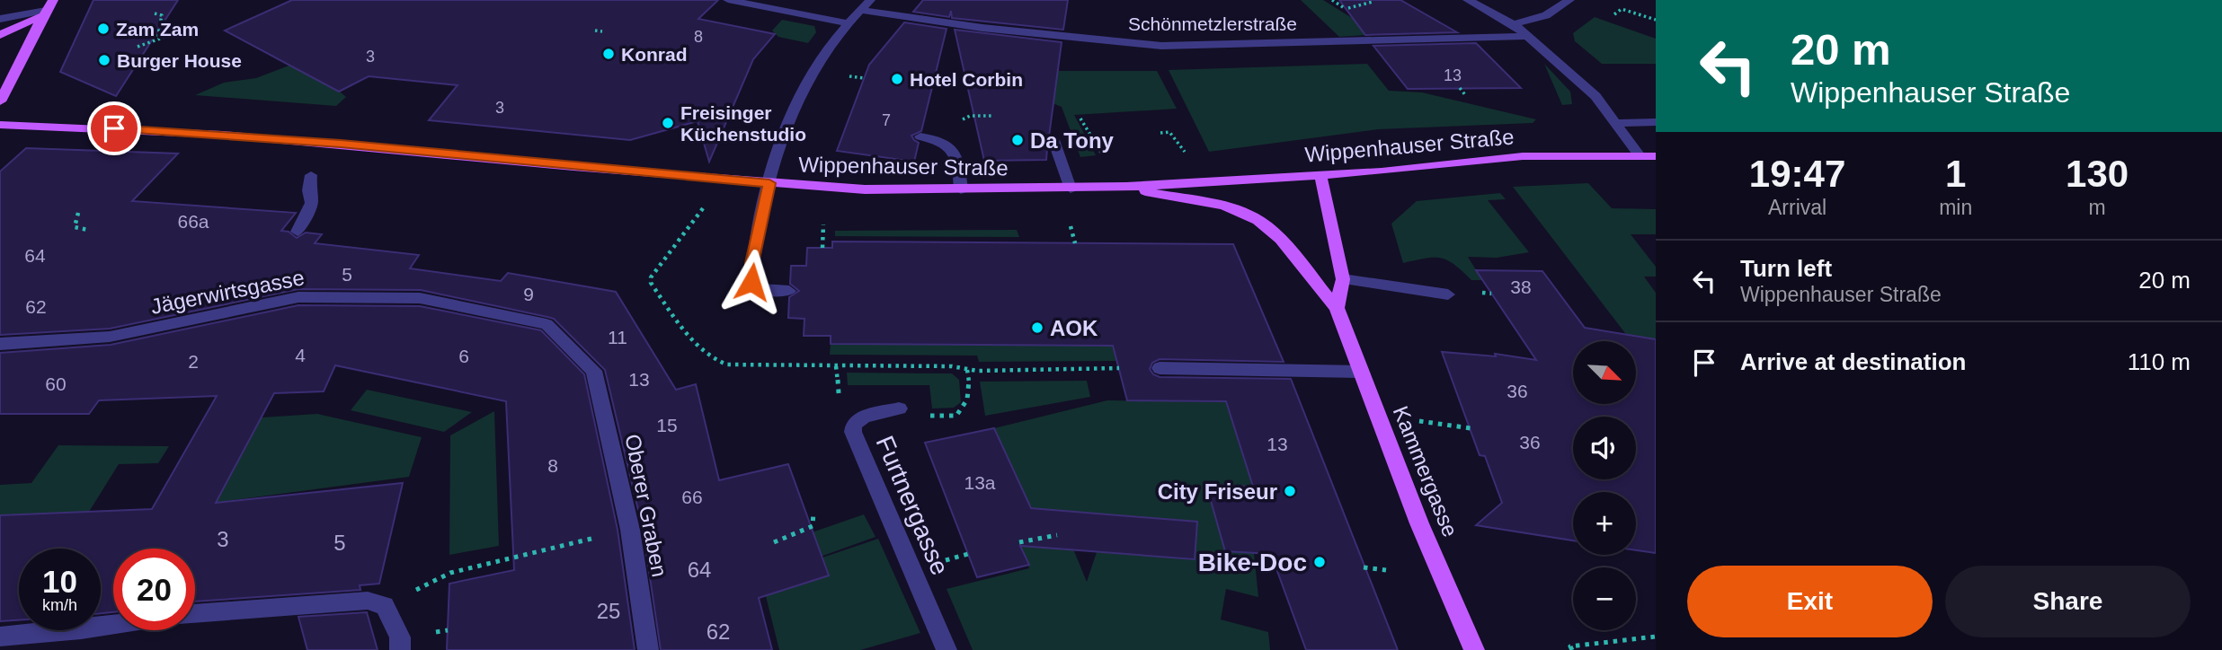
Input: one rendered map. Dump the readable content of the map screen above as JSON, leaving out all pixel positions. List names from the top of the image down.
{
  "streets": {
    "main road": ["Wippenhauser Straße", "Kammergasse"],
    "street": [
      "Schönmetzlerstraße",
      "Jägerwirtsgasse",
      "Oberer Graben",
      "Furtnergasse"
    ]
  },
  "crossings": [
    ["Jägerwirtsgasse", "Oberer Graben"]
  ],
  "places": [
    "Zam Zam",
    "Konrad",
    "Burger House",
    "Hotel Corbin",
    "Freisinger Küchenstudio",
    "Da Tony",
    "AOK",
    "City Friseur",
    "Bike-Doc"
  ],
  "house_numbers": [
    "8",
    "3",
    "13",
    "3",
    "7",
    "66a",
    "64",
    "5",
    "38",
    "9",
    "62",
    "11",
    "4",
    "6",
    "2",
    "13",
    "60",
    "36",
    "15",
    "36",
    "13",
    "8",
    "13a",
    "66",
    "3",
    "5",
    "64",
    "25",
    "62"
  ],
  "north": "bottom right",
  "page": {
    "turn": ["20 m", "Wippenhauser Straße"],
    "eta": [
      "19:47",
      "Arrival",
      "1",
      "min",
      "130",
      "m"
    ],
    "list": [
      {
        "name": "Turn left",
        "note": "Wippenhauser Straße",
        "value": "20 m"
      },
      {
        "name": "Arrive at destination",
        "value": "110 m"
      }
    ],
    "map_buttons": ["+", "−"],
    "speed": "10 km/h",
    "limit": "20",
    "buttons": ["Exit", "Share"]
  }
}
